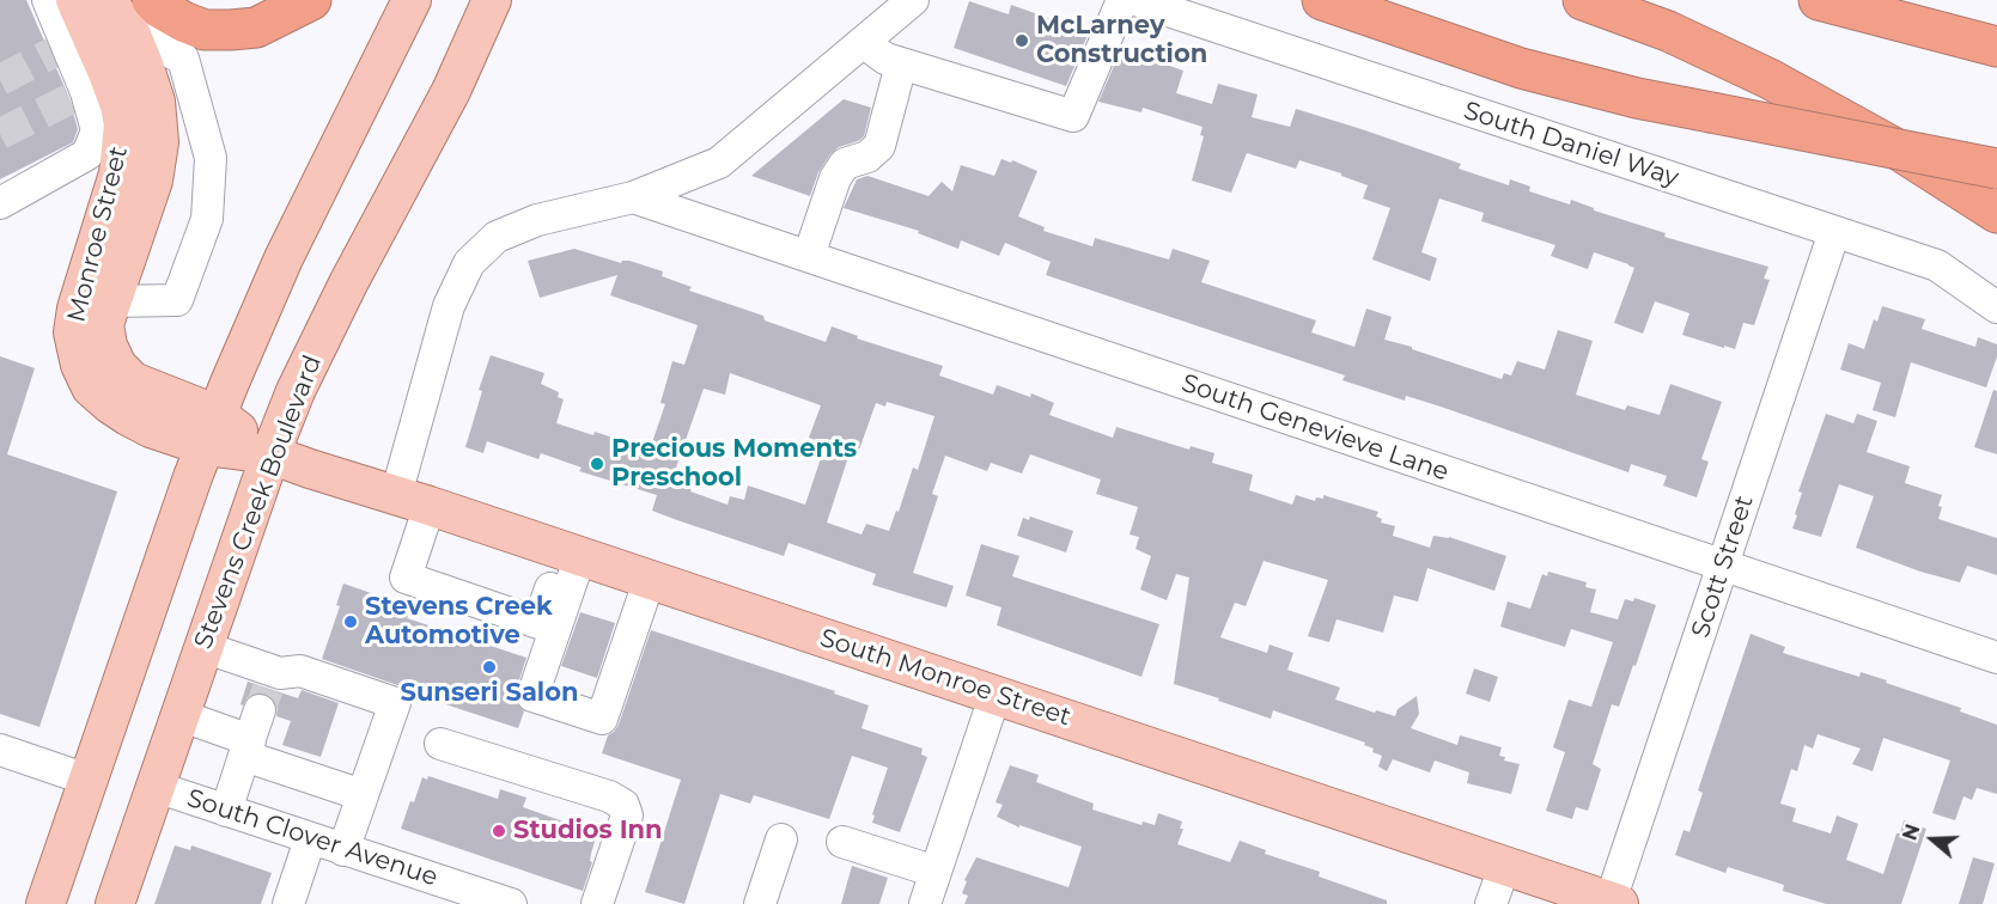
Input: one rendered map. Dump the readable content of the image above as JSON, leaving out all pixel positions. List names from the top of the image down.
{
  "streets": {
    "main road": ["Monroe Street", "Stevens Creek Boulevard", "South Monroe Street"],
    "street": [
      "South Daniel Way",
      "South Genevieve Lane",
      "Scott Street",
      "South Clover Avenue"
    ]
  },
  "crossings": [
    ["South Daniel Way", "Scott Street"],
    ["Monroe Street", "South Monroe Street"],
    ["South Genevieve Lane", "Scott Street"],
    ["Stevens Creek Boulevard", "South Monroe Street"],
    ["Stevens Creek Boulevard", "South Clover Avenue"],
    ["Scott Street", "South Monroe Street"]
  ],
  "places": [
    "McLarney Construction",
    "Precious Moments Preschool",
    "Stevens Creek Automotive",
    "Sunseri Salon",
    "Studios Inn"
  ],
  "north": "left"
}
